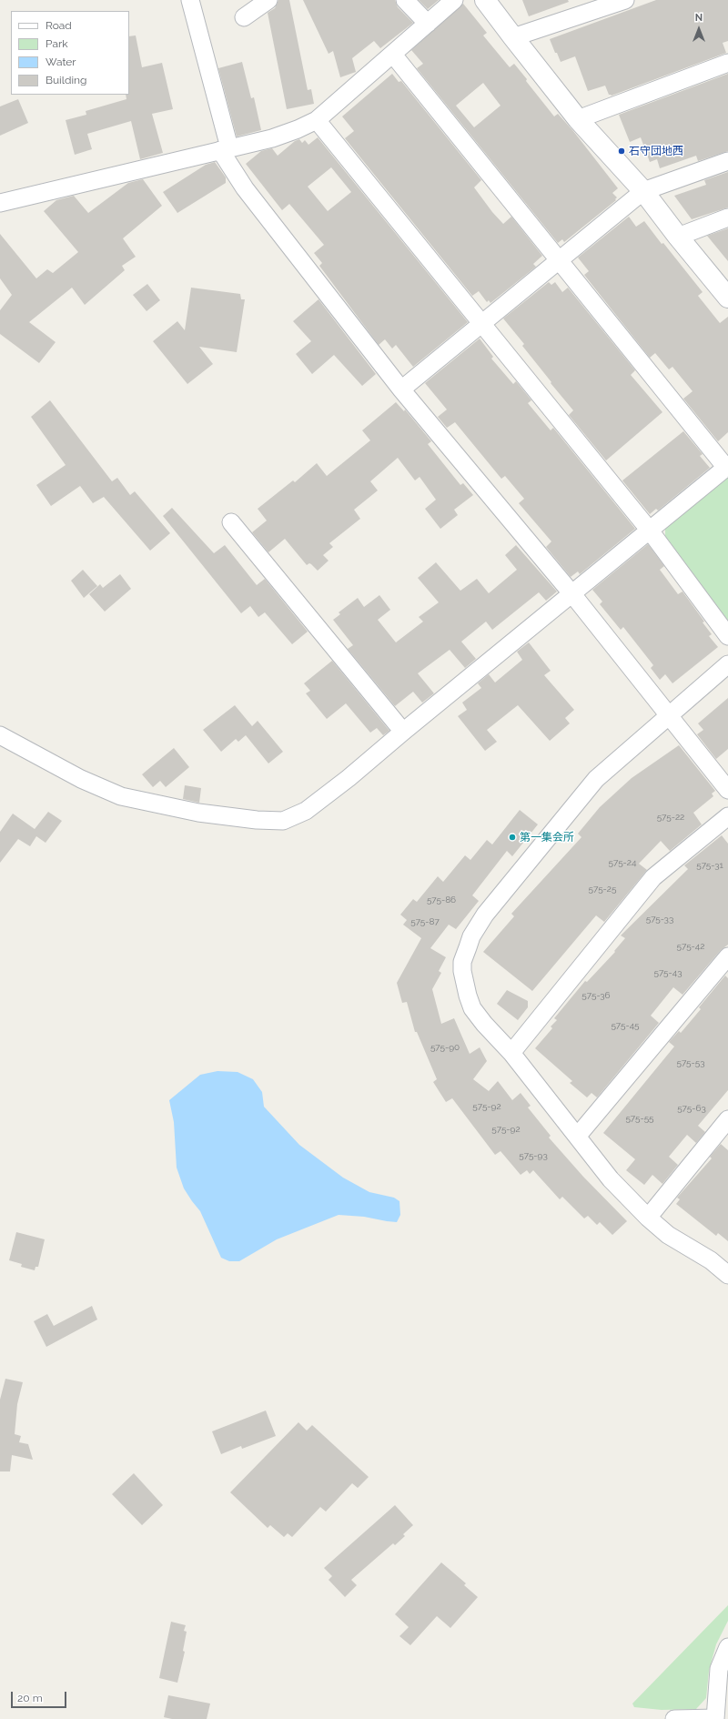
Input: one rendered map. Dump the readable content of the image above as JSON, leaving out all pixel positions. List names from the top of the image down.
{
  "places": ["石守団地西", "第一集会所"],
  "house_numbers": [
    "575-22",
    "575-24",
    "575-31",
    "575-25",
    "575-86",
    "575-33",
    "575-87",
    "575-42",
    "575-43",
    "575-36",
    "575-45",
    "575-90",
    "575-53",
    "575-92",
    "575-63",
    "575-55",
    "575-92",
    "575-93"
  ],
  "legend": [
    "Road",
    "Park",
    "Water",
    "Building"
  ],
  "scale_bar": "20 m",
  "north": "top"
}
